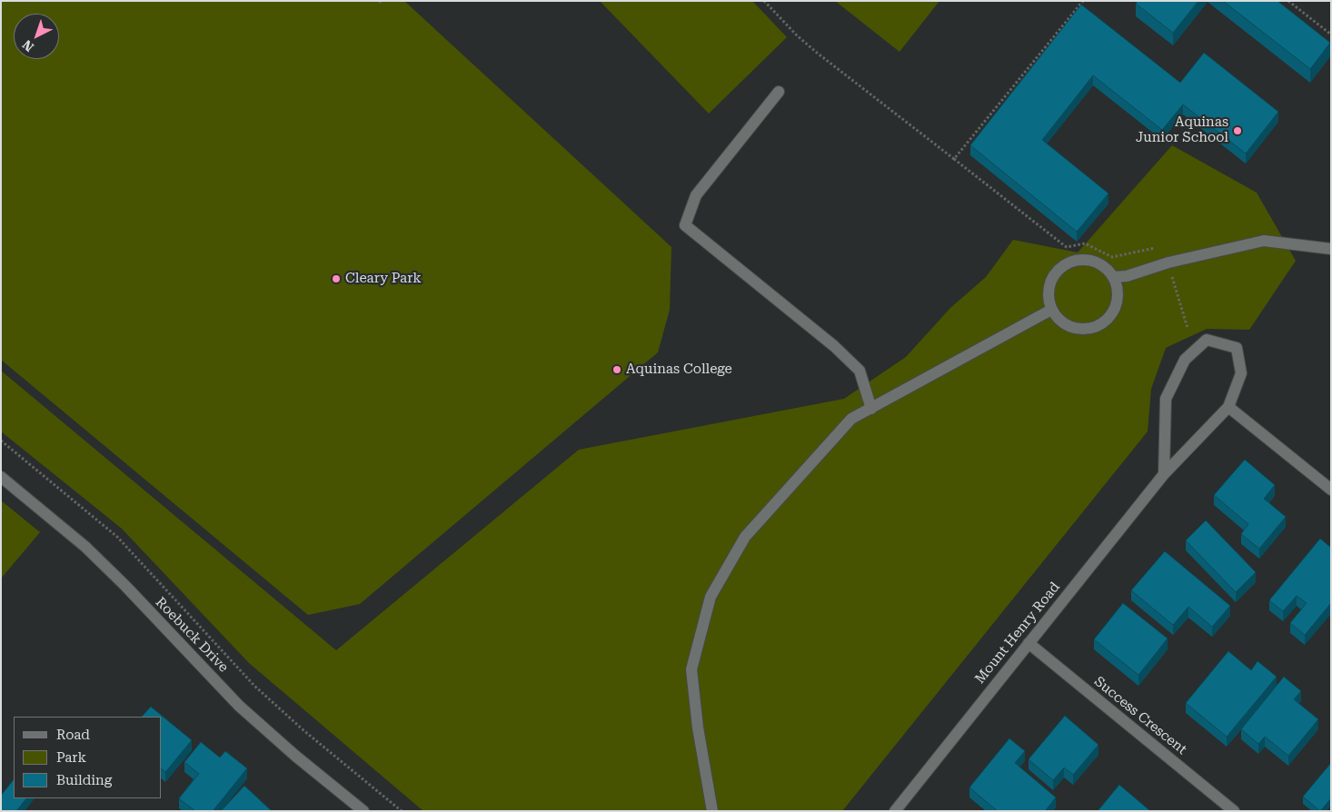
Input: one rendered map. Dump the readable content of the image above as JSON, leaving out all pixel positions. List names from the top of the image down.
{
  "streets": {
    "street": ["Mount Henry Road", "Roebuck Drive", "Success Crescent"]
  },
  "crossings": [
    ["Mount Henry Road", "Success Crescent"]
  ],
  "places": ["Aquinas Junior School", "Cleary Park", "Aquinas College"],
  "legend": ["Road", "Park", "Building"],
  "north": "bottom left"
}
